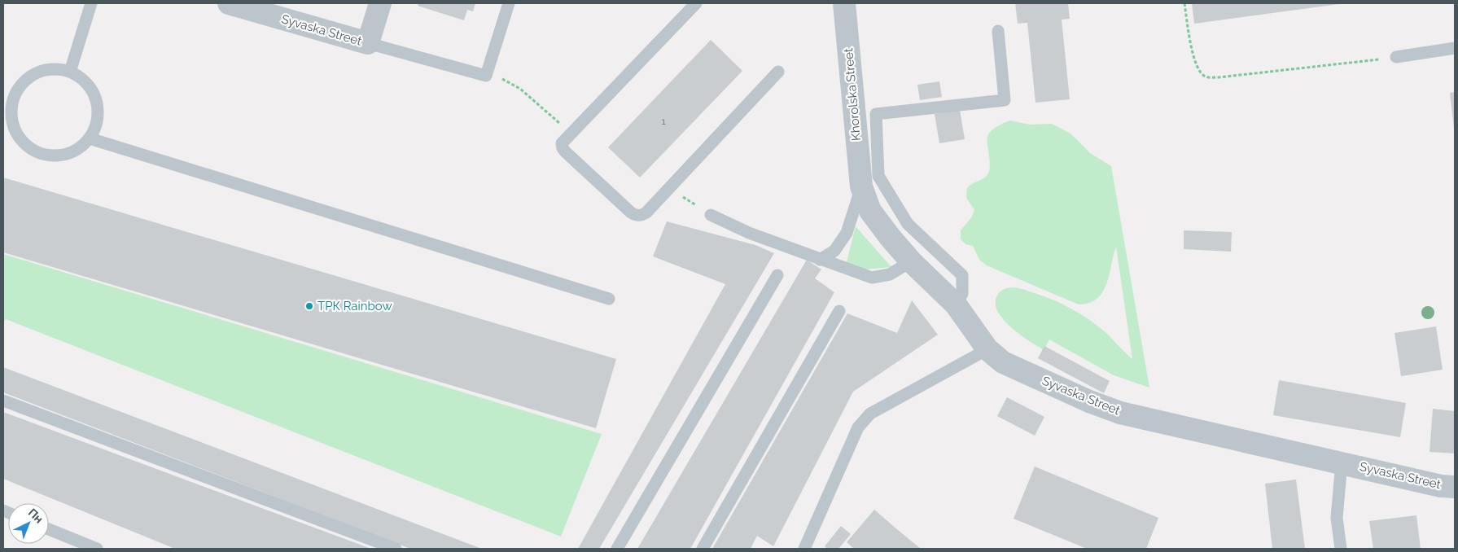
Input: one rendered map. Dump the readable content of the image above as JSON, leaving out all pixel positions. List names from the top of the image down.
{
  "streets": {
    "street": ["Syvaska Street", "Khorolska Street"]
  },
  "crossings": [
    ["Syvaska Street", "Khorolska Street"]
  ],
  "places": ["ТРК Rainbow"],
  "house_numbers": ["1"],
  "north": "top right"
}
